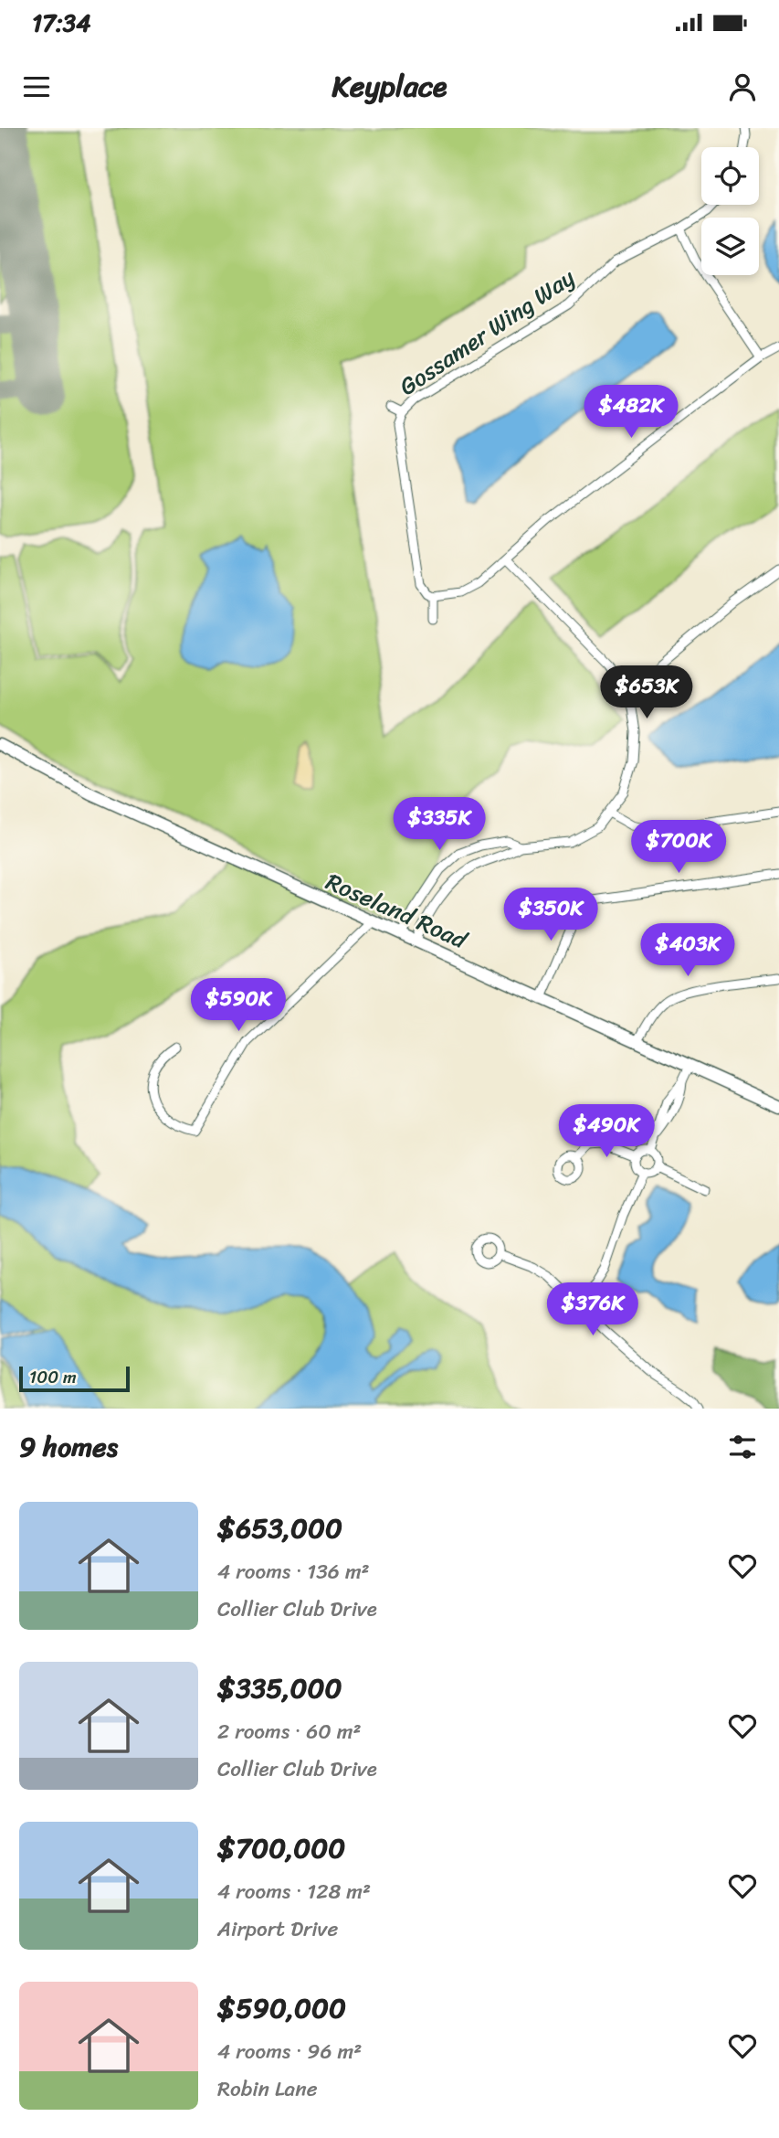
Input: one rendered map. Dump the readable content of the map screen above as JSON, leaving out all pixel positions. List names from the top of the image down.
{
  "streets": {
    "main road": ["Roseland Road"],
    "street": ["Gossamer Wing Way"]
  },
  "scale_bar": "100 m",
  "page": {
    "status": "17:34",
    "header": "Keyplace",
    "price": [
      "$482K",
      "$653K",
      "$335K",
      "$700K",
      "$350K",
      "$403K",
      "$590K",
      "$490K",
      "$376K"
    ],
    "scale": "100 m",
    "heading": "9 homes",
    "list": [
      {
        "name": "$653,000",
        "note": "4 rooms · 136 m² · Collier Club Drive"
      },
      {
        "name": "$335,000",
        "note": "2 rooms · 60 m² · Collier Club Drive"
      },
      {
        "name": "$700,000",
        "note": "4 rooms · 128 m² · Airport Drive"
      },
      {
        "name": "$590,000",
        "note": "4 rooms · 96 m² · Robin Lane"
      }
    ]
  }
}
